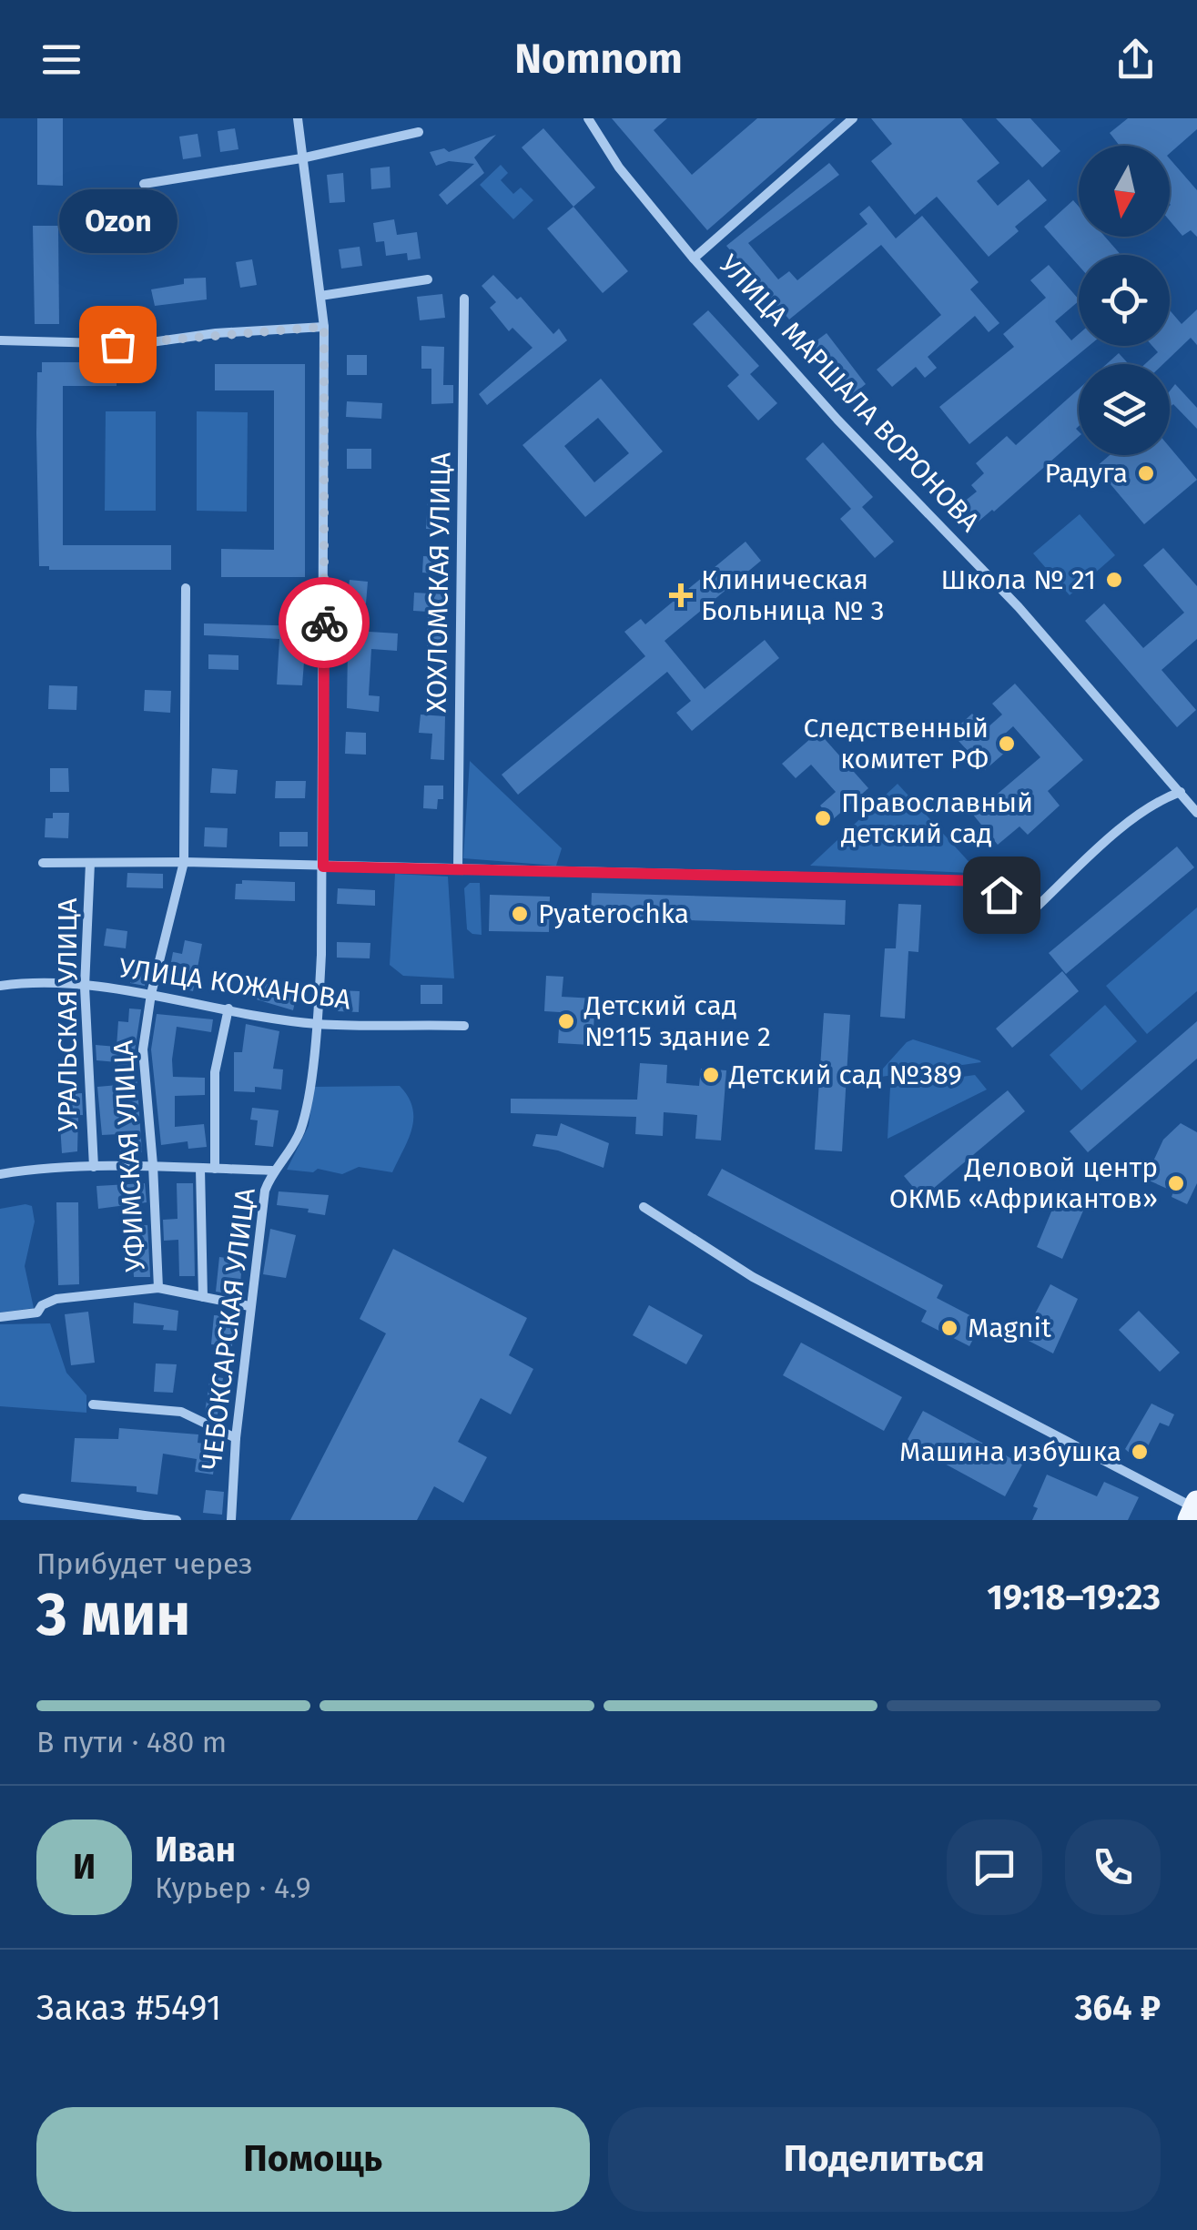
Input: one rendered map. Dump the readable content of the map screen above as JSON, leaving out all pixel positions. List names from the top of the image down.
{
  "streets": {
    "street": [
      "УЛИЦА МАРШАЛА ВОРОНОВА",
      "ХОХЛОМСКАЯ УЛИЦА",
      "УЛИЦА КОЖАНОВА",
      "УРАЛЬСКАЯ УЛИЦА",
      "УФИМСКАЯ УЛИЦА",
      "ЧЕБОКСАРСКАЯ УЛИЦА"
    ]
  },
  "crossings": [
    ["УЛИЦА КОЖАНОВА", "УРАЛЬСКАЯ УЛИЦА"],
    ["УЛИЦА КОЖАНОВА", "УФИМСКАЯ УЛИЦА"],
    ["УЛИЦА КОЖАНОВА", "ЧЕБОКСАРСКАЯ УЛИЦА"]
  ],
  "places": {
    "other": [
      "Ozon",
      "Радуга",
      "Школа № 21",
      "Следственный комитет РФ",
      "Православный детский сад",
      "Pyaterochka",
      "Детский сад №115 здание 2",
      "Детский сад №389",
      "Деловой центр ОКМБ «Африкантов»",
      "Magnit",
      "Машина избушка"
    ],
    "health": ["Клиническая Больница № 3"]
  },
  "north": "bottom",
  "page": {
    "header": "Nomnom",
    "bubble": "Ozon",
    "heading": ["3 мин", "Прибудет через", "19:18–19:23"],
    "panel": [
      "Иван",
      "Курьер · 4.9",
      "Заказ #5491",
      "364 ₽"
    ],
    "bar": "В пути · 480 m",
    "round": "И",
    "buttons": ["Помощь", "Поделиться"]
  }
}
